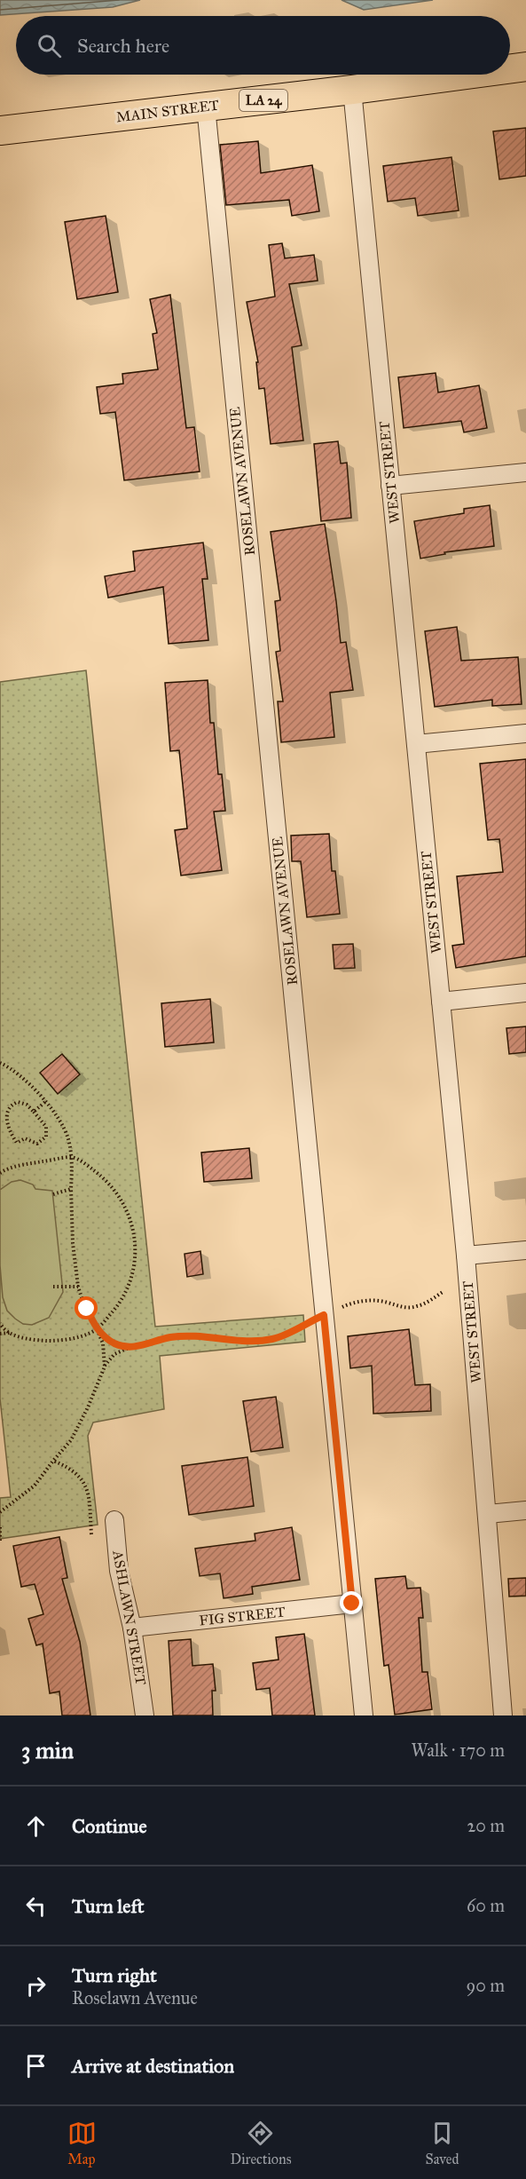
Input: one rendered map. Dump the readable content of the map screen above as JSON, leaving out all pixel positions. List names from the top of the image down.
{
  "streets": {
    "main road": ["LA 24", "MAIN STREET"],
    "street": [
      "WEST STREET",
      "ROSELAWN AVENUE",
      "FIG STREET",
      "ASHLAWN STREET"
    ]
  },
  "crossings": [
    ["MAIN STREET", "WEST STREET"],
    ["MAIN STREET", "ROSELAWN AVENUE"],
    ["ROSELAWN AVENUE", "FIG STREET"],
    ["FIG STREET", "ASHLAWN STREET"]
  ],
  "page": {
    "search": "Search here",
    "heading": ["3 min", "Walk · 170 m"],
    "list": [
      ["Continue", "20 m"],
      ["Turn left", "60 m"],
      ["Turn right", "Roselawn Avenue", "90 m"],
      "Arrive at destination"
    ],
    "nav": ["Map", "Directions", "Saved"]
  }
}
